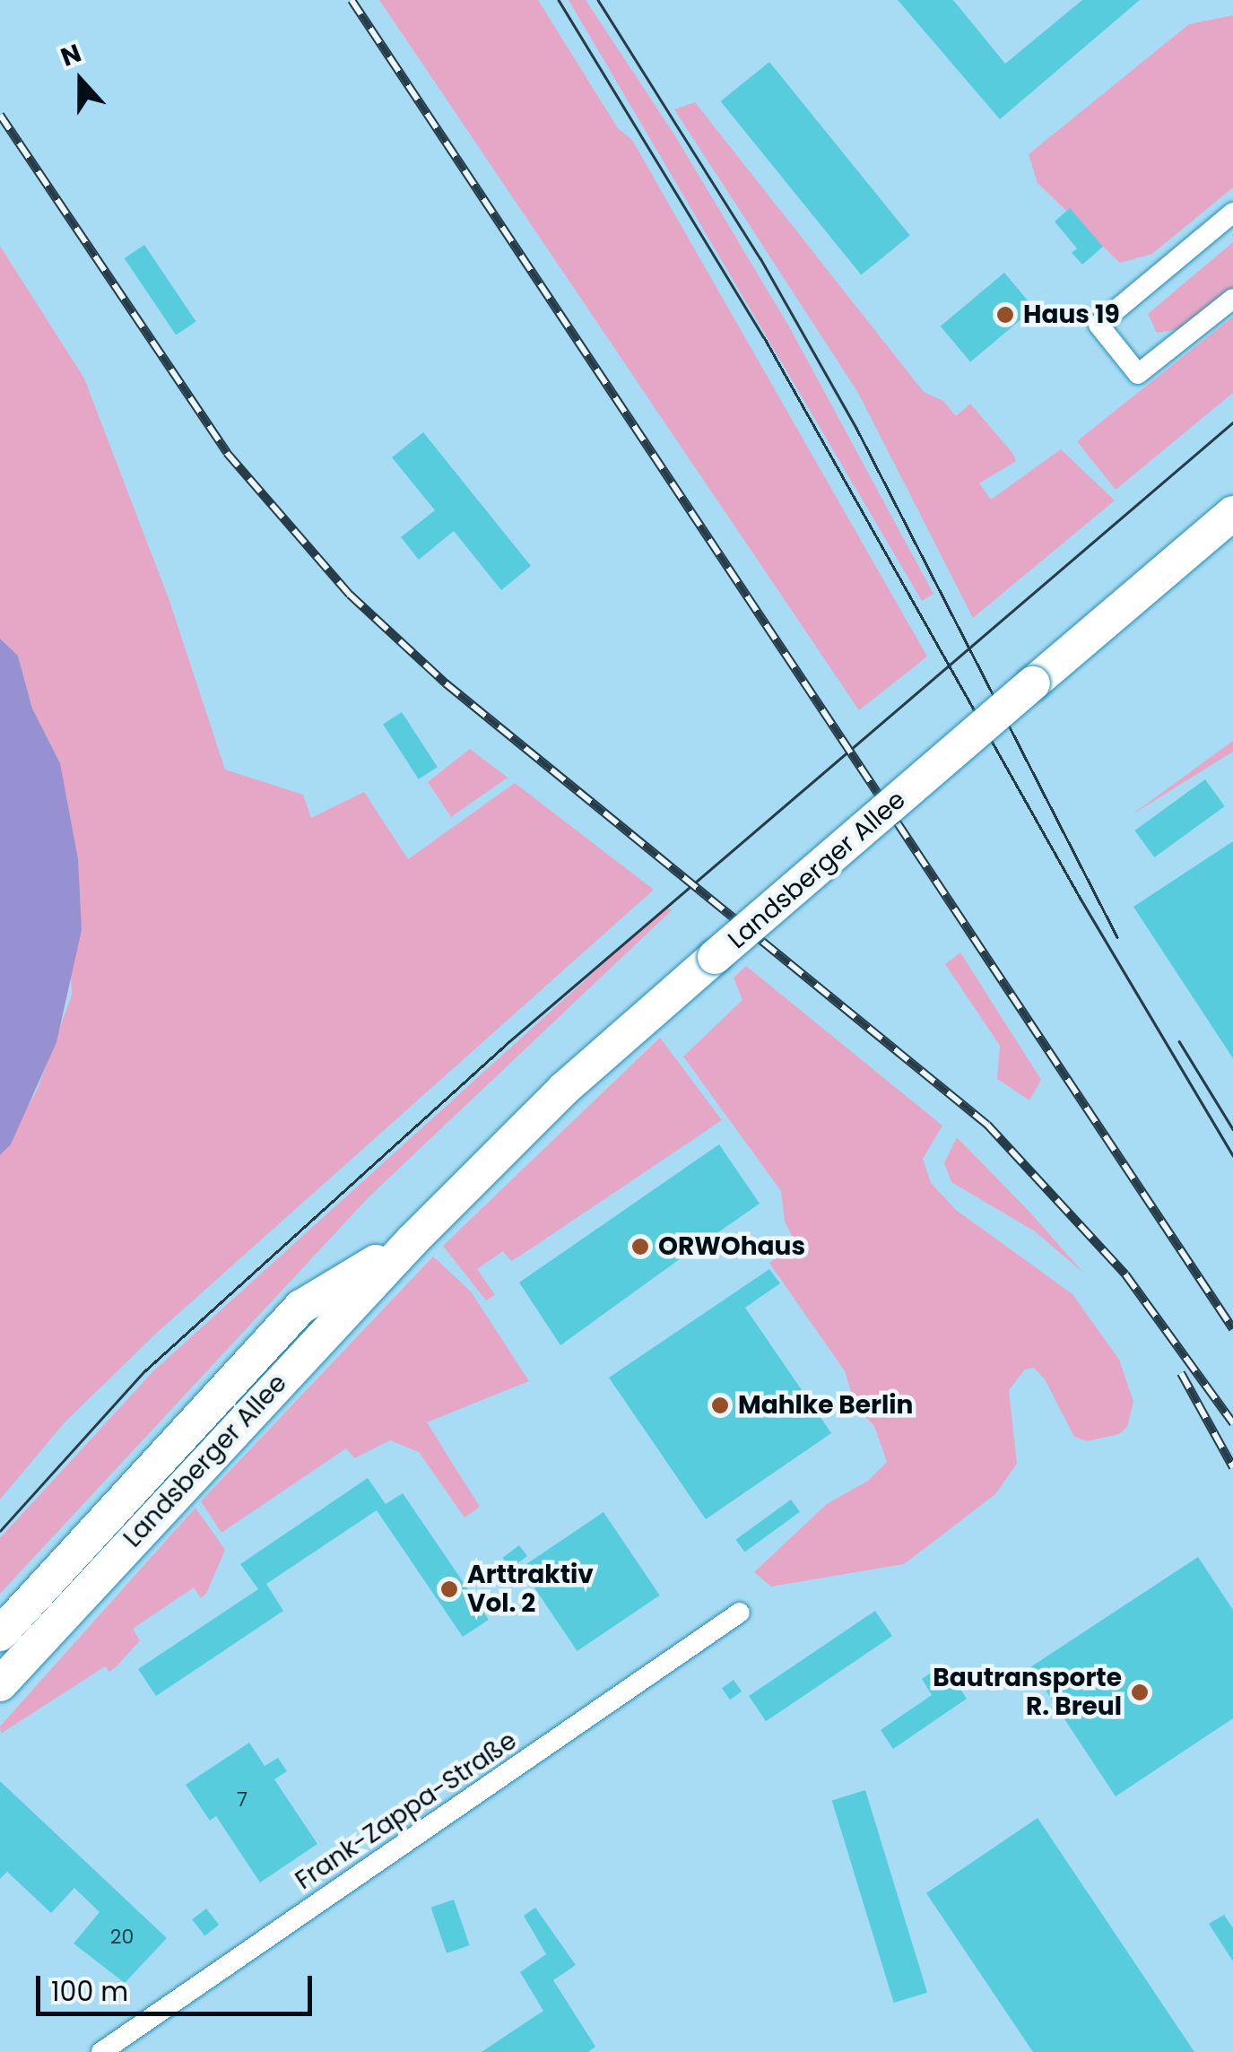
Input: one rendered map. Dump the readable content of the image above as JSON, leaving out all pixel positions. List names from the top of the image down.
{
  "streets": {
    "main road": ["Landsberger Allee"],
    "street": ["Frank-Zappa-Straße"]
  },
  "places": [
    "Haus 19",
    "ORWOhaus",
    "Mahlke Berlin",
    "Arttraktiv Vol. 2",
    "Bautransporte R. Breul"
  ],
  "house_numbers": ["7", "20"],
  "scale_bar": "100 m",
  "north": "top"
}
